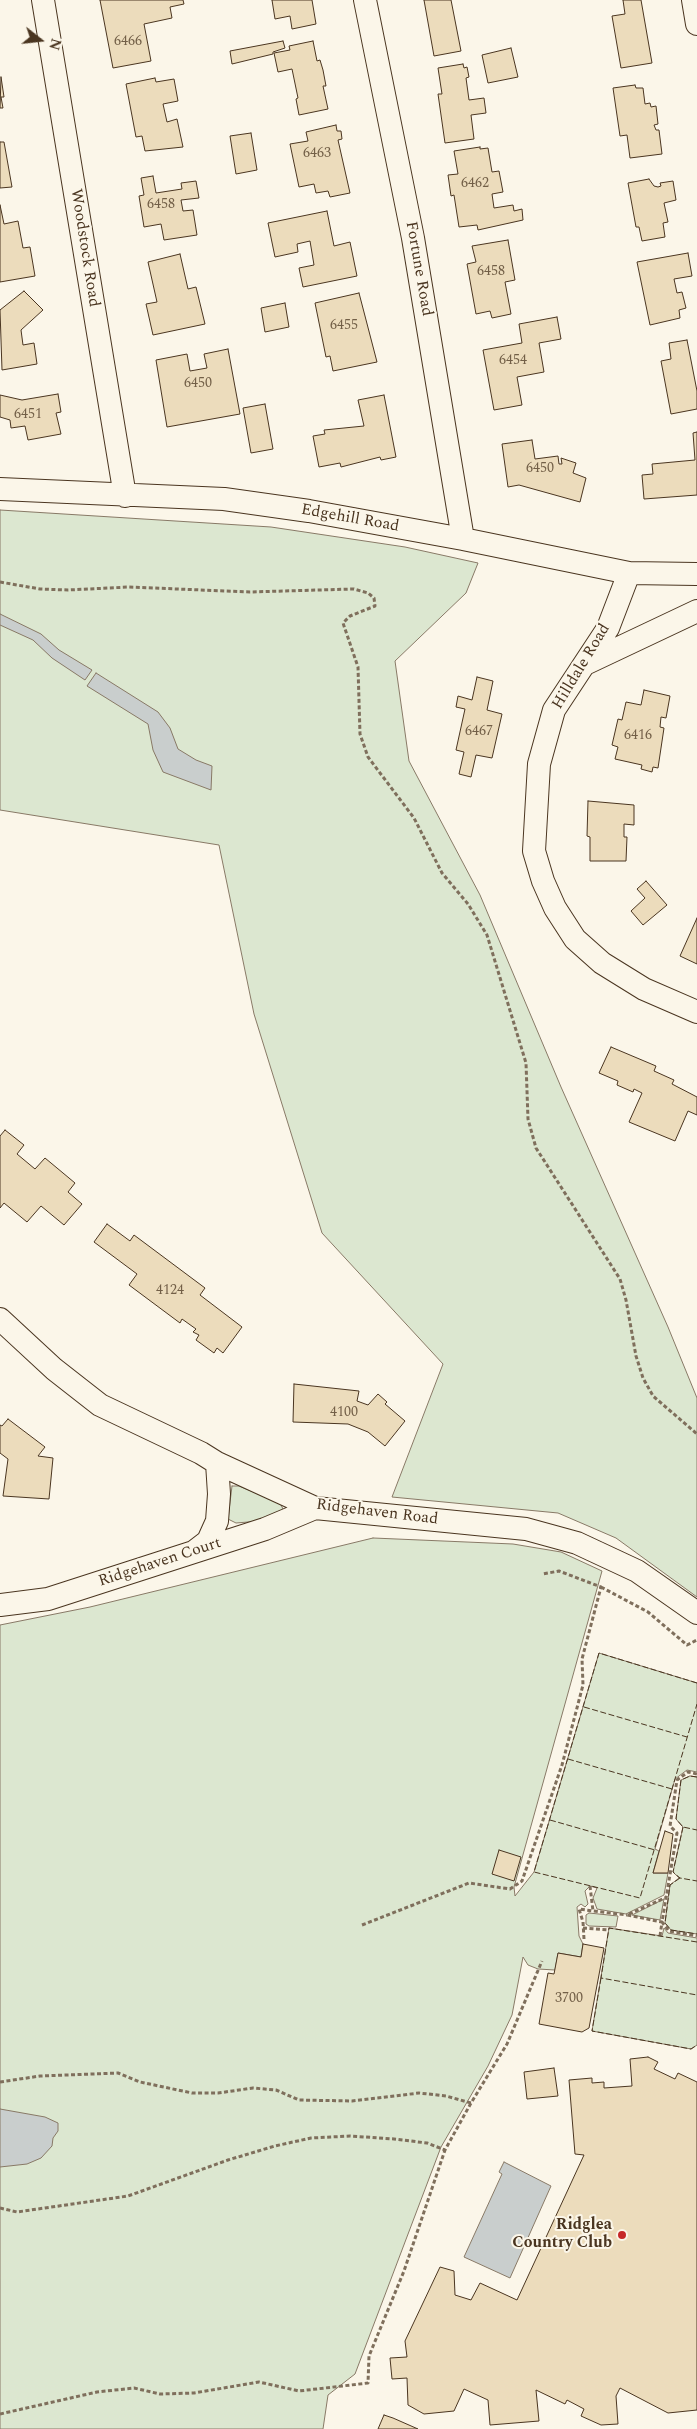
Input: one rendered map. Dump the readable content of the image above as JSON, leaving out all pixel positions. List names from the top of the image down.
{
  "streets": {
    "street": [
      "Woodstock Road",
      "Fortune Road",
      "Edgehill Road",
      "Hilldale Road",
      "Ridgehaven Road",
      "Ridgehaven Court"
    ]
  },
  "crossings": [
    ["Woodstock Road", "Edgehill Road"],
    ["Fortune Road", "Edgehill Road"],
    ["Edgehill Road", "Hilldale Road"],
    ["Ridgehaven Road", "Ridgehaven Court"]
  ],
  "places": ["Ridglea Country Club"],
  "house_numbers": [
    "6466",
    "6463",
    "6462",
    "6458",
    "6458",
    "6455",
    "6454",
    "6450",
    "6451",
    "6450",
    "6467",
    "6416",
    "4124",
    "4100",
    "3700"
  ],
  "north": "right"
}
